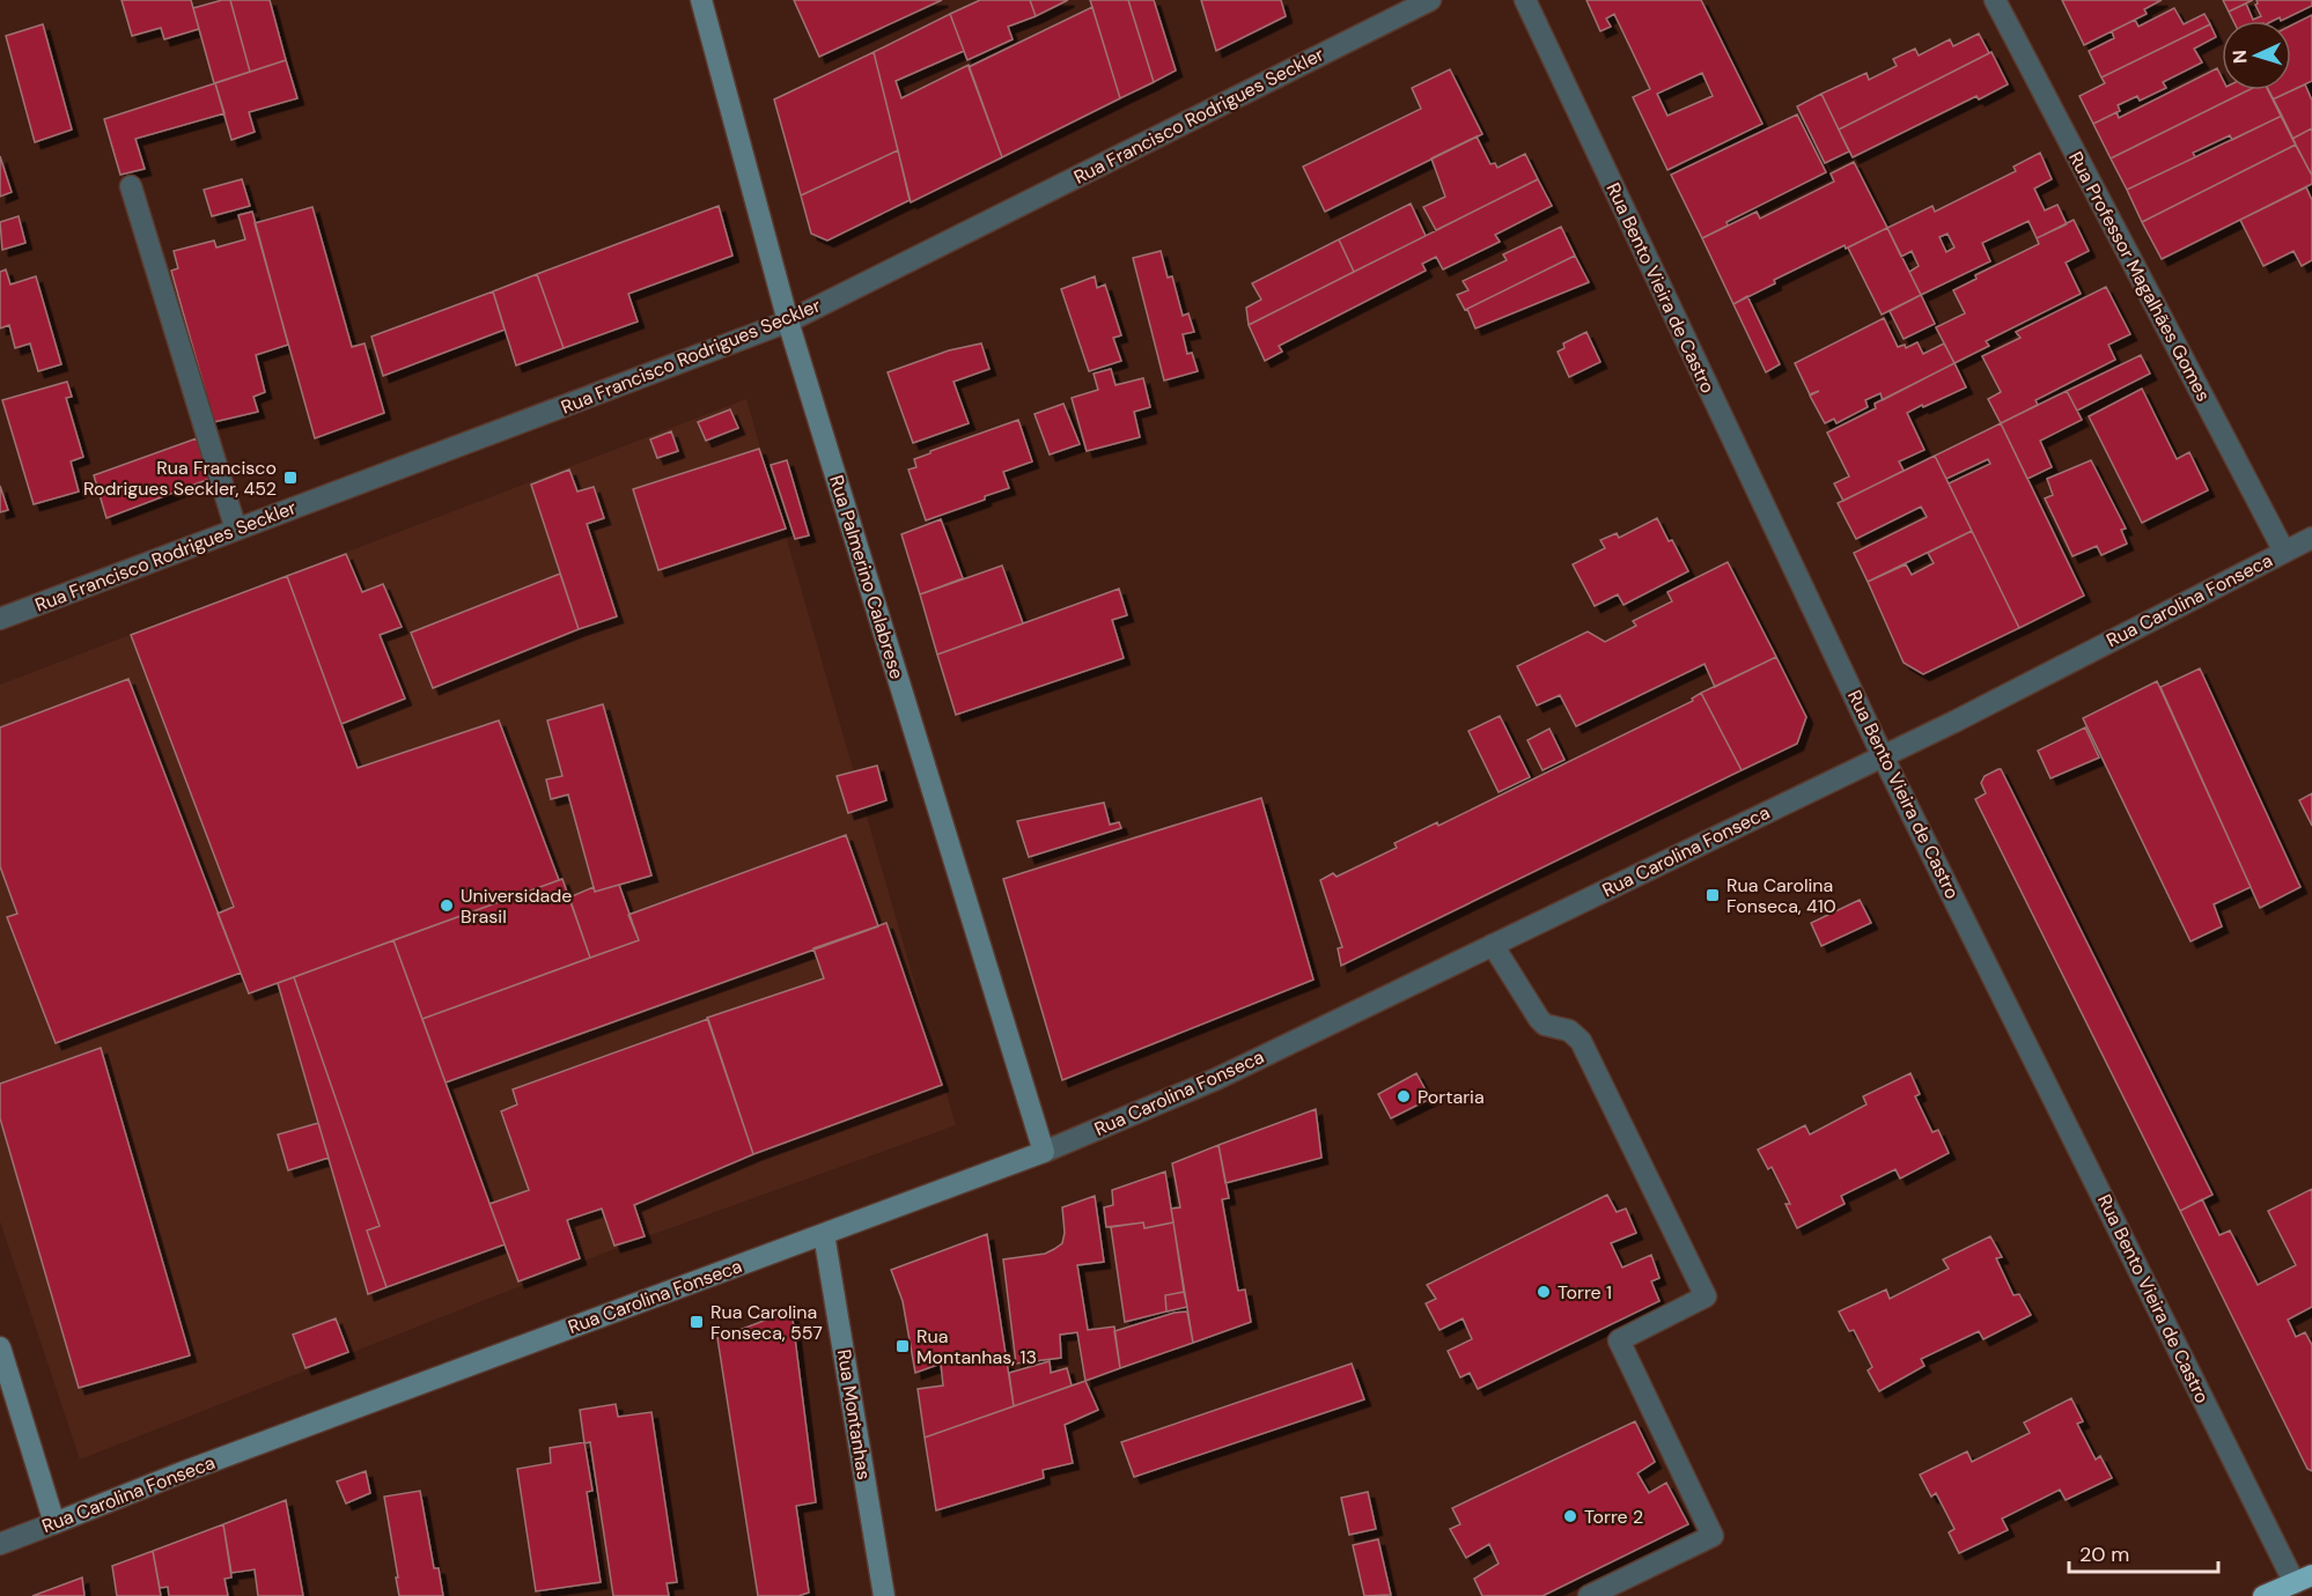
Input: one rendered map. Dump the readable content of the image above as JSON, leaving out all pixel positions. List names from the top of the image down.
{
  "streets": {
    "street": [
      "Rua Francisco Rodrigues Seckler",
      "Rua Professor Magalhães Gomes",
      "Rua Bento Vieira de Castro",
      "Rua Palmerino Calabrese",
      "Rua Carolina Fonseca",
      "Rua Montanhas"
    ]
  },
  "crossings": [
    ["Rua Francisco Rodrigues Seckler", "Rua Palmerino Calabrese"],
    ["Rua Professor Magalhães Gomes", "Rua Carolina Fonseca"],
    ["Rua Bento Vieira de Castro", "Rua Carolina Fonseca"],
    ["Rua Palmerino Calabrese", "Rua Carolina Fonseca"],
    ["Rua Carolina Fonseca", "Rua Montanhas"]
  ],
  "places": {
    "transit": [
      "Rua Francisco Rodrigues Seckler, 452",
      "Rua Carolina Fonseca, 410",
      "Rua Carolina Fonseca, 557",
      "Rua Montanhas, 13"
    ],
    "other": [
      "Universidade Brasil",
      "Portaria",
      "Torre 1",
      "Torre 2"
    ]
  },
  "scale_bar": "20 m",
  "north": "left"
}
